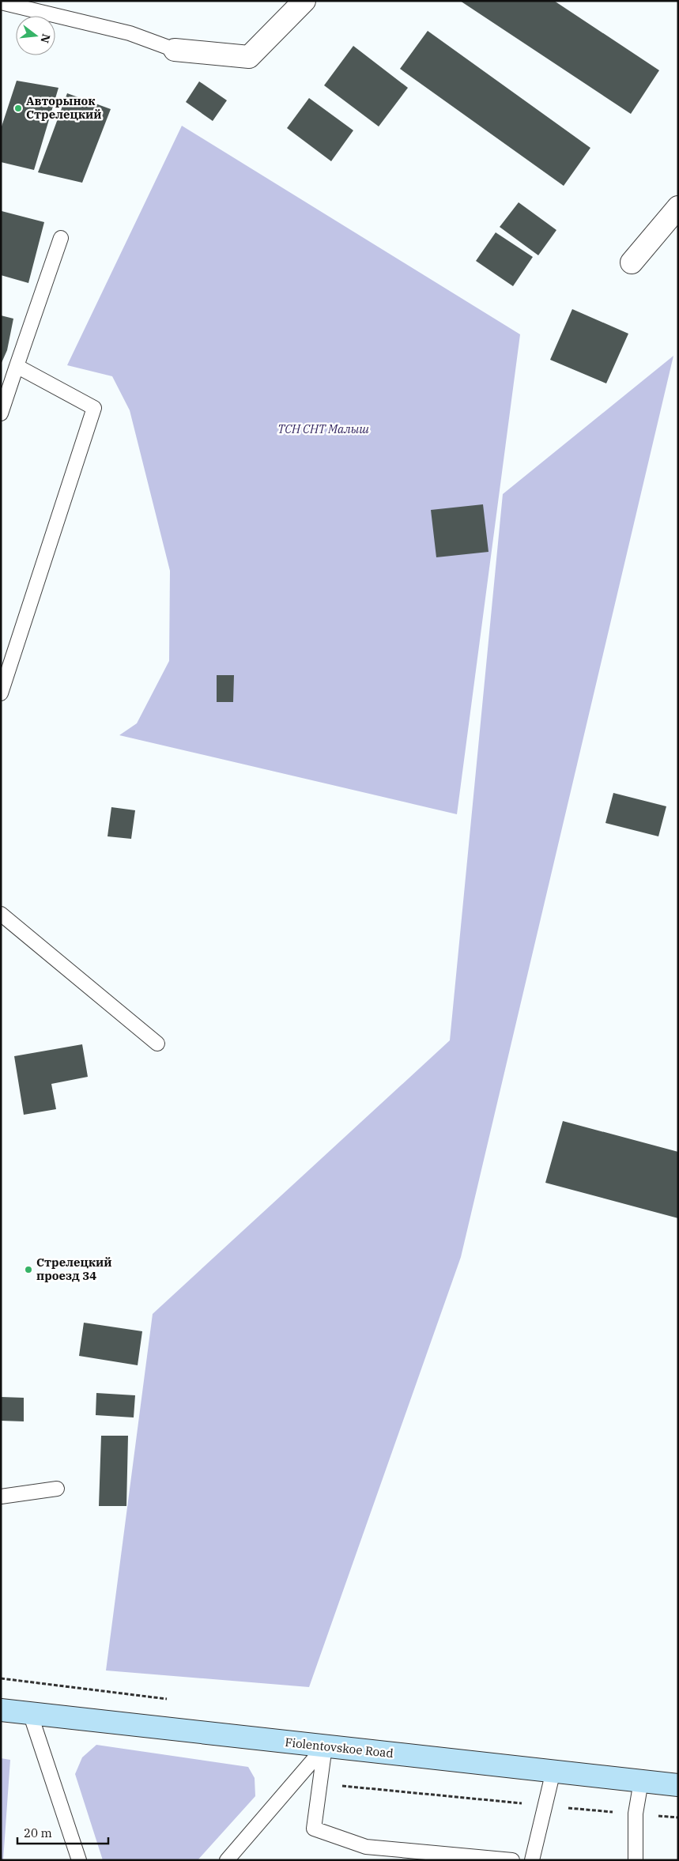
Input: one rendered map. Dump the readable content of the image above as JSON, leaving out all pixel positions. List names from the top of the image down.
{
  "streets": {
    "main road": ["Fiolentovskoe Road"]
  },
  "parks": ["ТСН СНТ Малыш"],
  "places": ["Авторынок Стрелецкий", "Стрелецкий проезд 34"],
  "scale_bar": "20 m",
  "north": "right"
}
